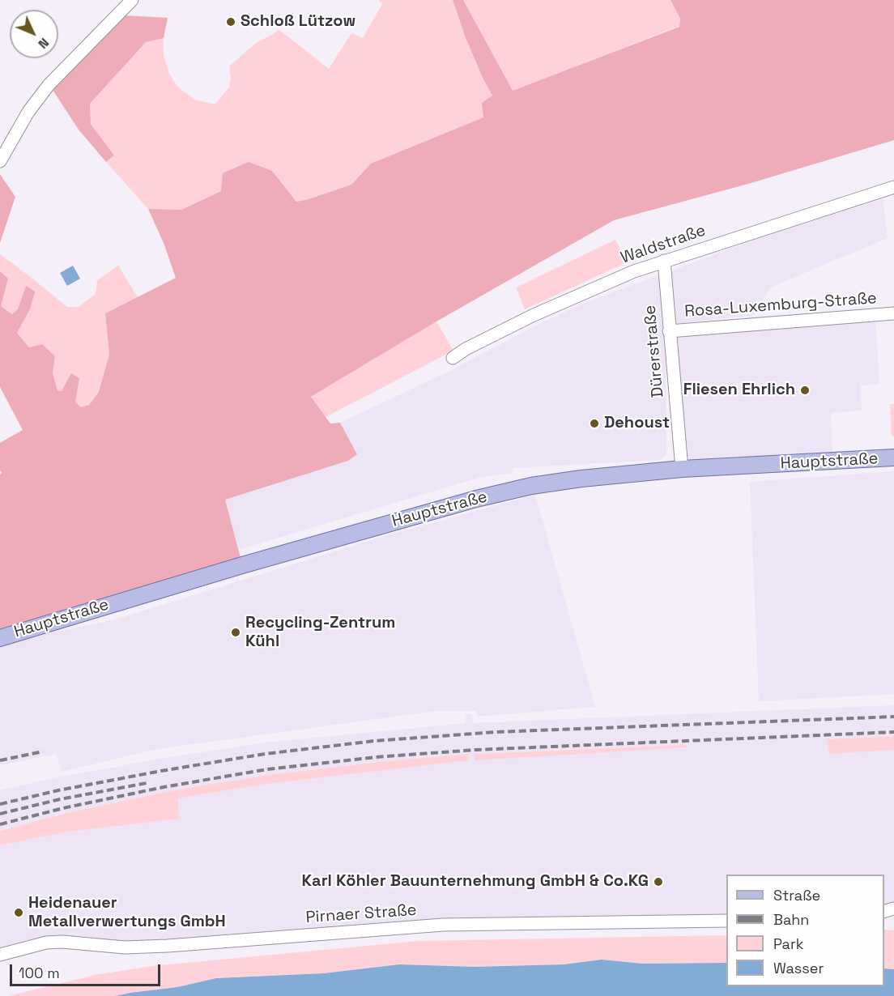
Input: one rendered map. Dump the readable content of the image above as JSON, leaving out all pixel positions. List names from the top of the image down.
{
  "streets": {
    "main road": ["Hauptstraße"],
    "street": [
      "Waldstraße",
      "Rosa-Luxemburg-Straße",
      "Dürerstraße",
      "Pirnaer Straße"
    ]
  },
  "crossings": [
    ["Waldstraße", "Dürerstraße"],
    ["Rosa-Luxemburg-Straße", "Dürerstraße"],
    ["Dürerstraße", "Hauptstraße"]
  ],
  "places": [
    "Schloß Lützow",
    "Fliesen Ehrlich",
    "Dehoust",
    "Recycling-Zentrum Kühl",
    "Karl Köhler Bauunternehmung GmbH & Co.KG",
    "Heidenauer Metallverwertungs GmbH"
  ],
  "legend": [
    "Straße",
    "Bahn",
    "Park",
    "Wasser"
  ],
  "scale_bar": "100 m",
  "north": "bottom right"
}
